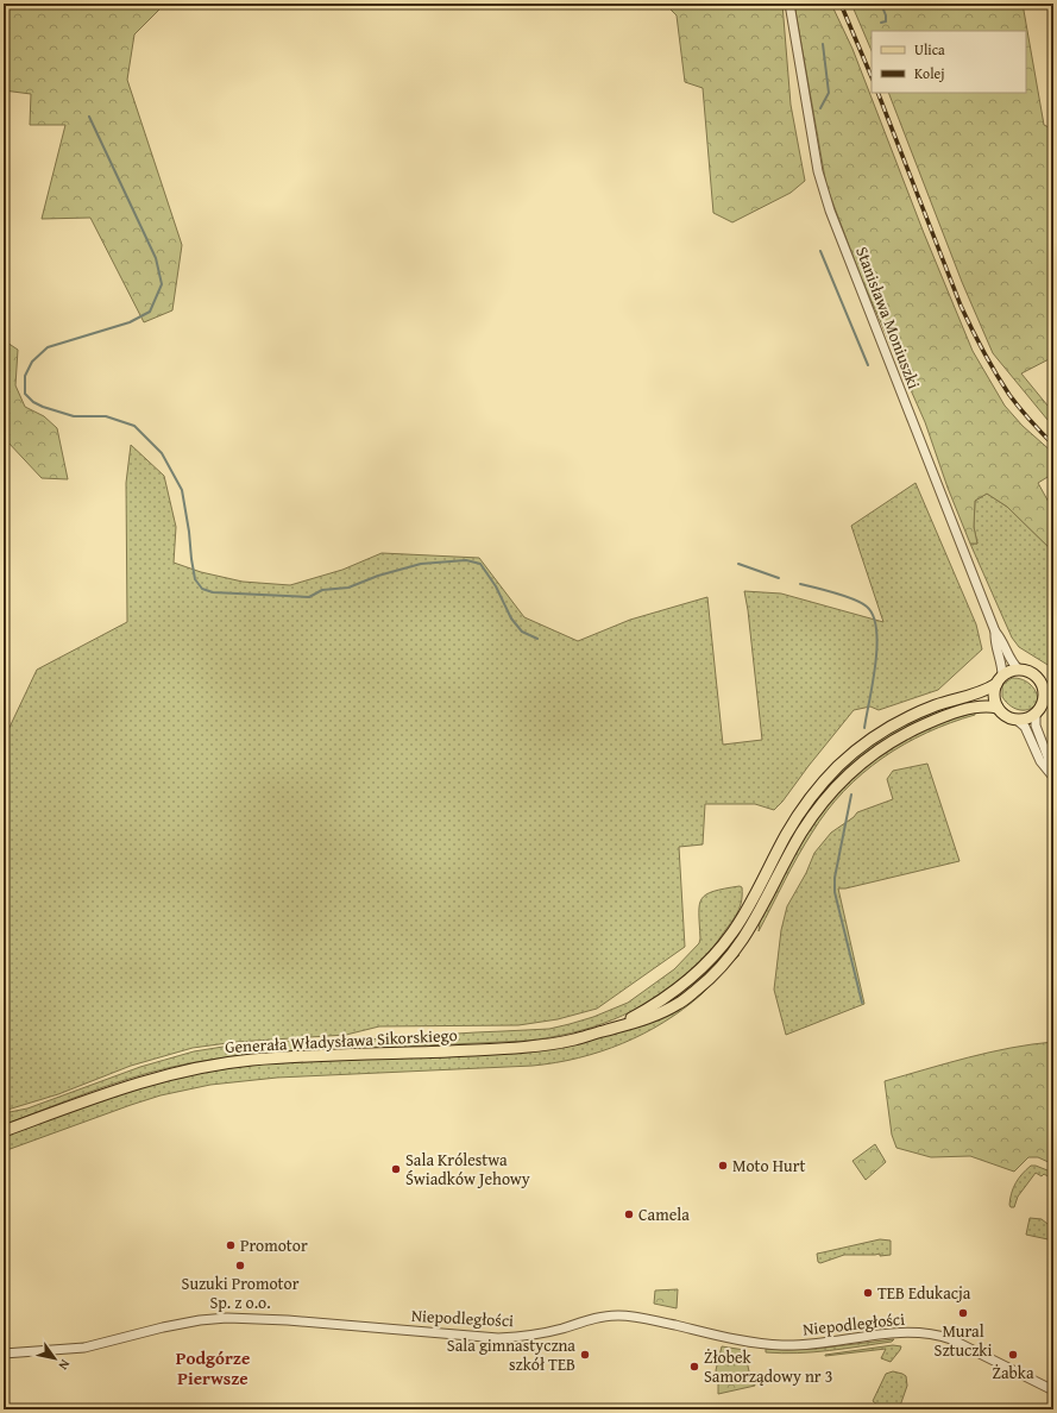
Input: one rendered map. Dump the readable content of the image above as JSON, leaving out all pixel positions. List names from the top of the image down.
{
  "streets": {
    "main road": ["Generała Władysława Sikorskiego"],
    "street": ["Stanisława Moniuszki", "Niepodległości"]
  },
  "crossings": [
    ["Stanisława Moniuszki", "Generała Władysława Sikorskiego"]
  ],
  "districts": ["Podgórze Pierwsze"],
  "places": [
    "Moto Hurt",
    "Sala Królestwa Świadków Jehowy",
    "Camela",
    "Promotor",
    "Suzuki Promotor Sp. z o.o.",
    "TEB Edukacja",
    "Mural Sztuczki",
    "Sala gimnastyczna szkół TEB",
    "Żabka",
    "Żłobek Samorządowy nr 3"
  ],
  "legend": ["Ulica", "Kolej"],
  "north": "bottom right"
}
